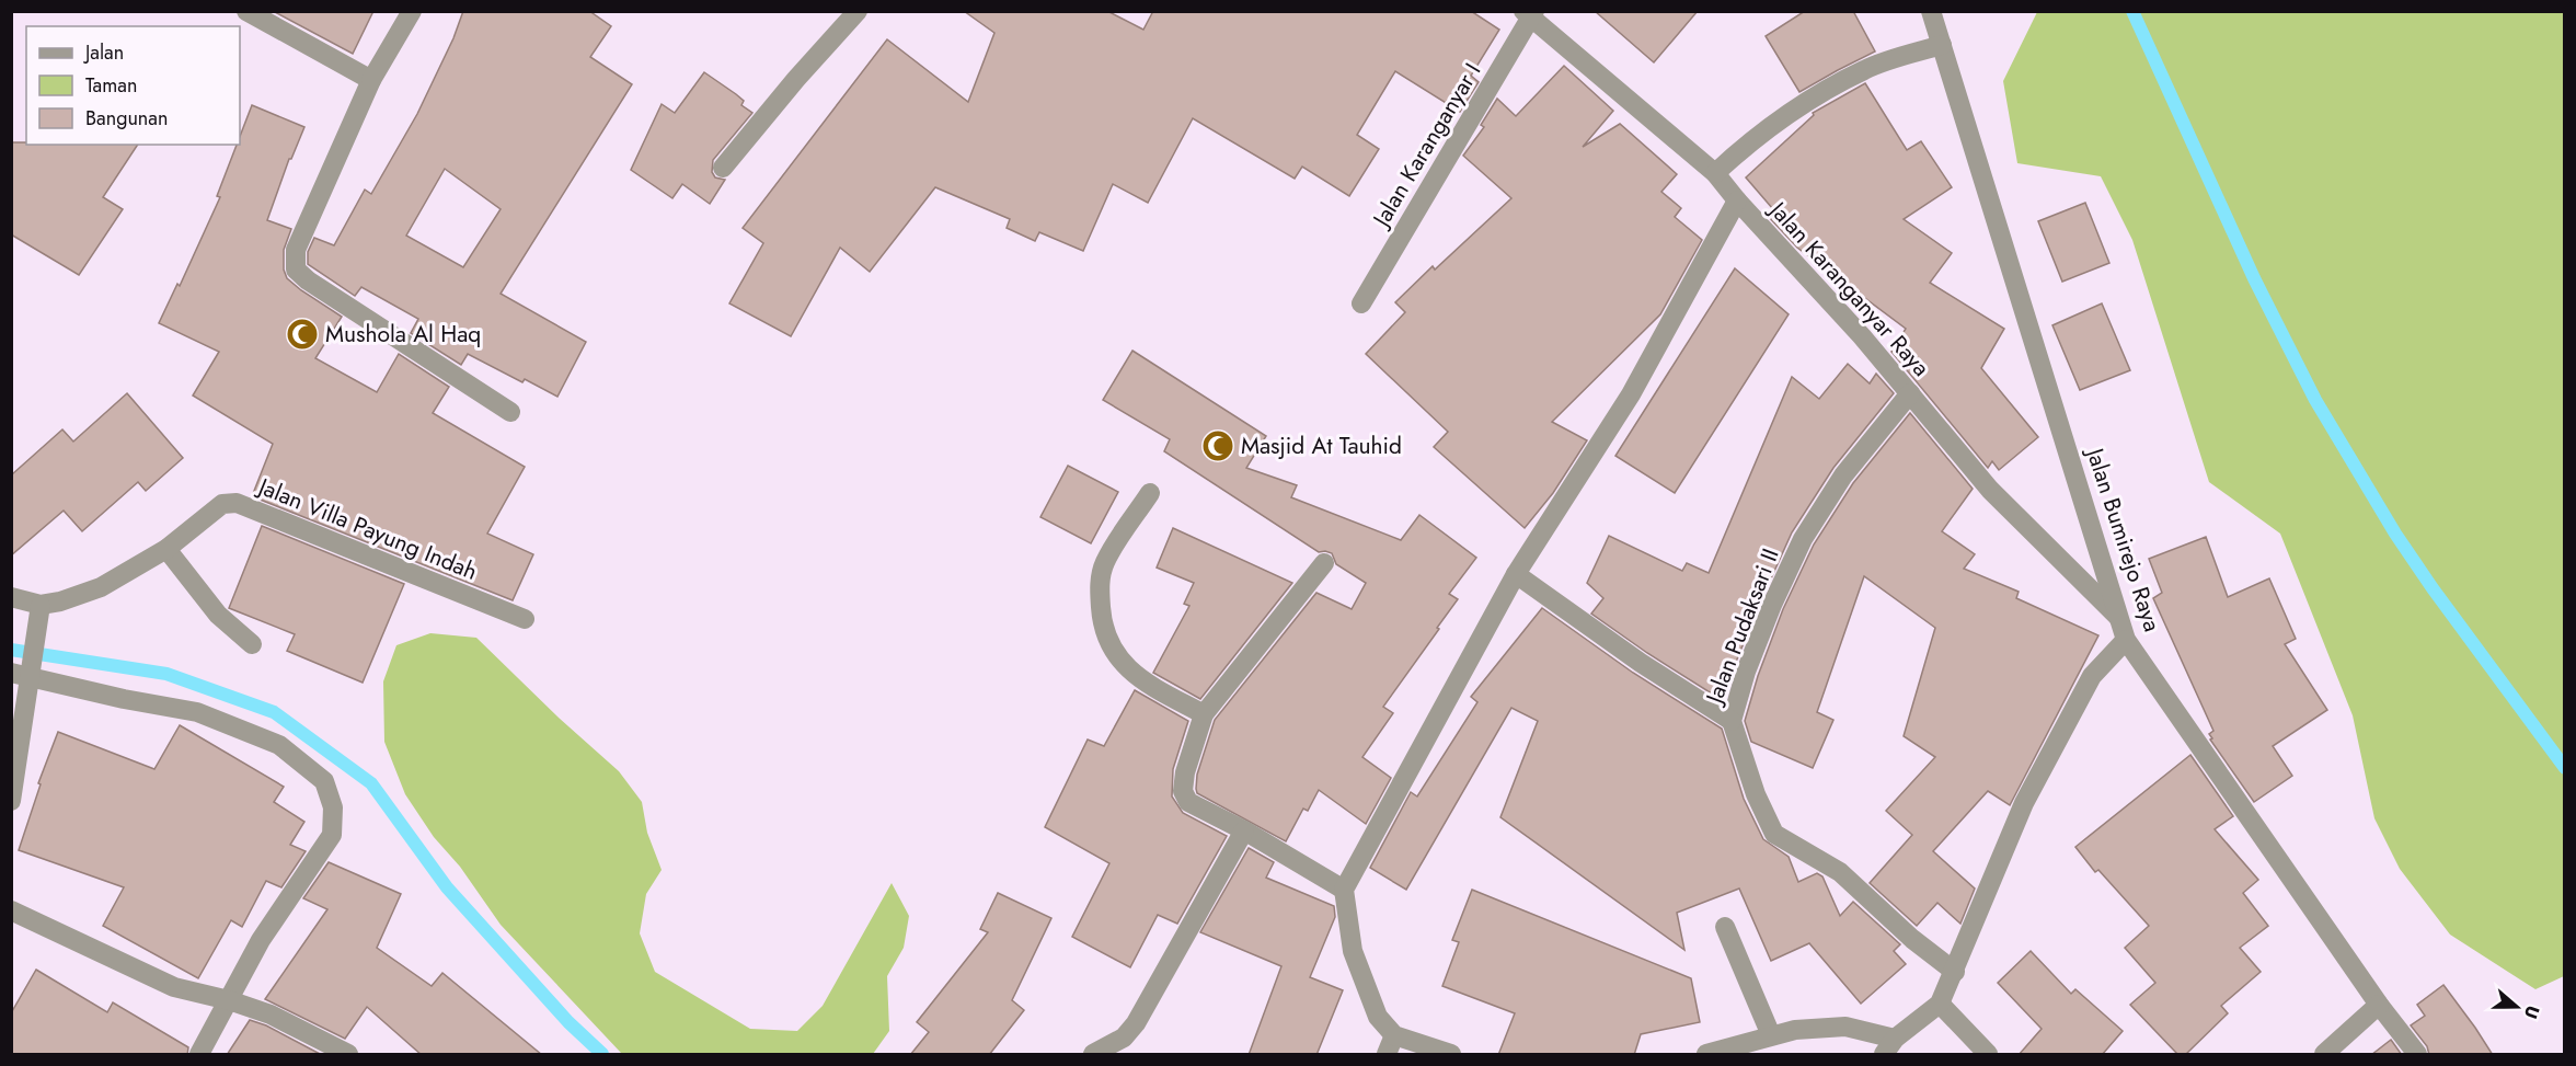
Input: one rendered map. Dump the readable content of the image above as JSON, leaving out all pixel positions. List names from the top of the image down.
{
  "streets": {
    "street": [
      "Jalan Karanganyar I",
      "Jalan Karanganyar Raya",
      "Jalan Villa Payung Indah",
      "Jalan Bumirejo Raya",
      "Jalan Pudaksari II"
    ]
  },
  "crossings": [
    ["Jalan Karanganyar I", "Jalan Karanganyar Raya"],
    ["Jalan Karanganyar Raya", "Jalan Bumirejo Raya"],
    ["Jalan Karanganyar Raya", "Jalan Pudaksari II"]
  ],
  "places": {
    "mosque": ["Mushola Al Haq", "Masjid At Tauhid"]
  },
  "legend": ["Jalan", "Taman", "Bangunan"],
  "north": "right"
}
